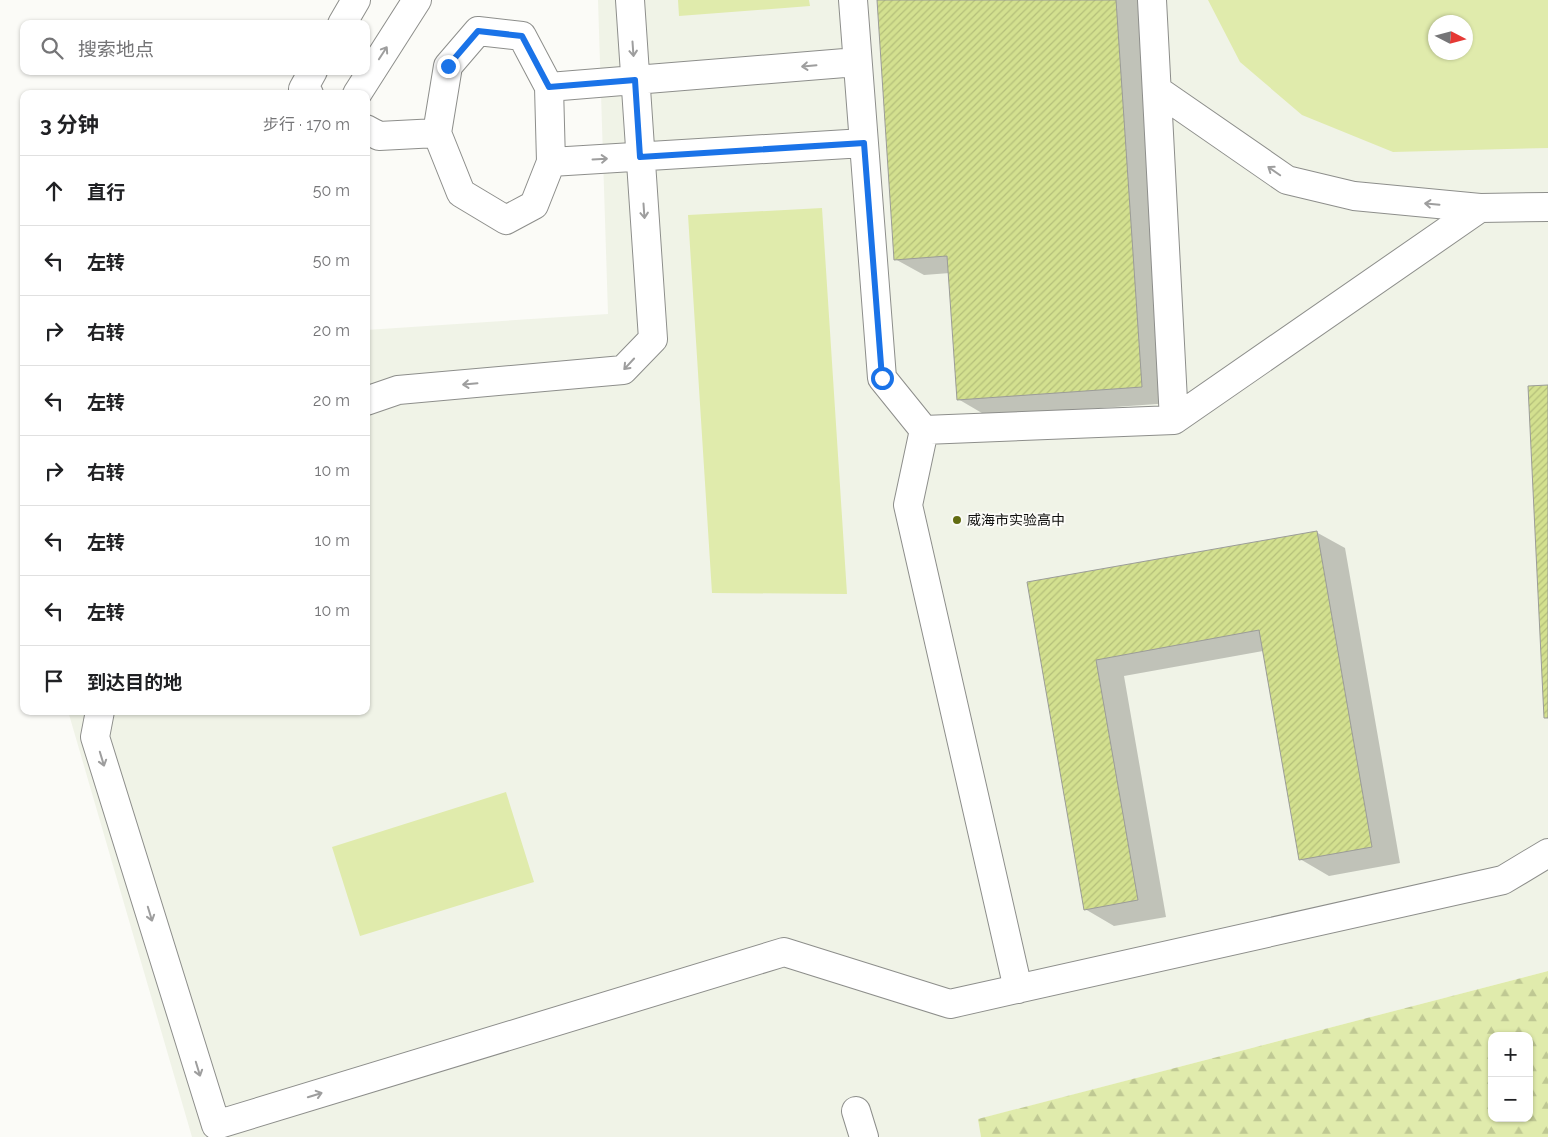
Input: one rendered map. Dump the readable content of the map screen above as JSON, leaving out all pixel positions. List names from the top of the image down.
{
  "places": ["威海市实验高中"],
  "north": "right",
  "page": {
    "search": "搜索地点",
    "heading": ["3 分钟", "步行 · 170 m"],
    "list": [
      ["直行", "50 m"],
      ["左转", "50 m"],
      ["右转", "20 m"],
      ["左转", "20 m"],
      ["右转", "10 m"],
      ["左转", "10 m"],
      ["左转", "10 m"],
      "到达目的地"
    ],
    "map_buttons": ["+", "−"]
  }
}
